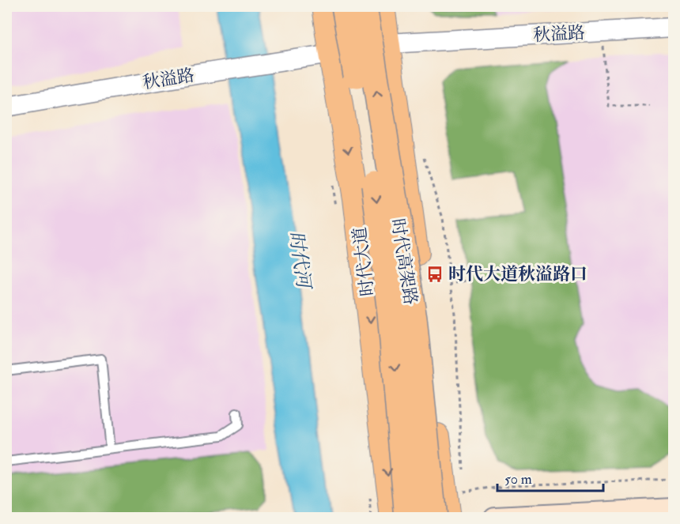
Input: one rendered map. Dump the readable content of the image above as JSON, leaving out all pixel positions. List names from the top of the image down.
{
  "streets": {
    "highway": ["时代高架路"],
    "main road": ["时代大道"],
    "street": ["秋溢路"]
  },
  "crossings": [
    ["秋溢路", "时代大道"]
  ],
  "water": ["时代河"],
  "places": {
    "bus stop": ["时代大道秋溢路口"]
  },
  "scale_bar": "50 m"
}
